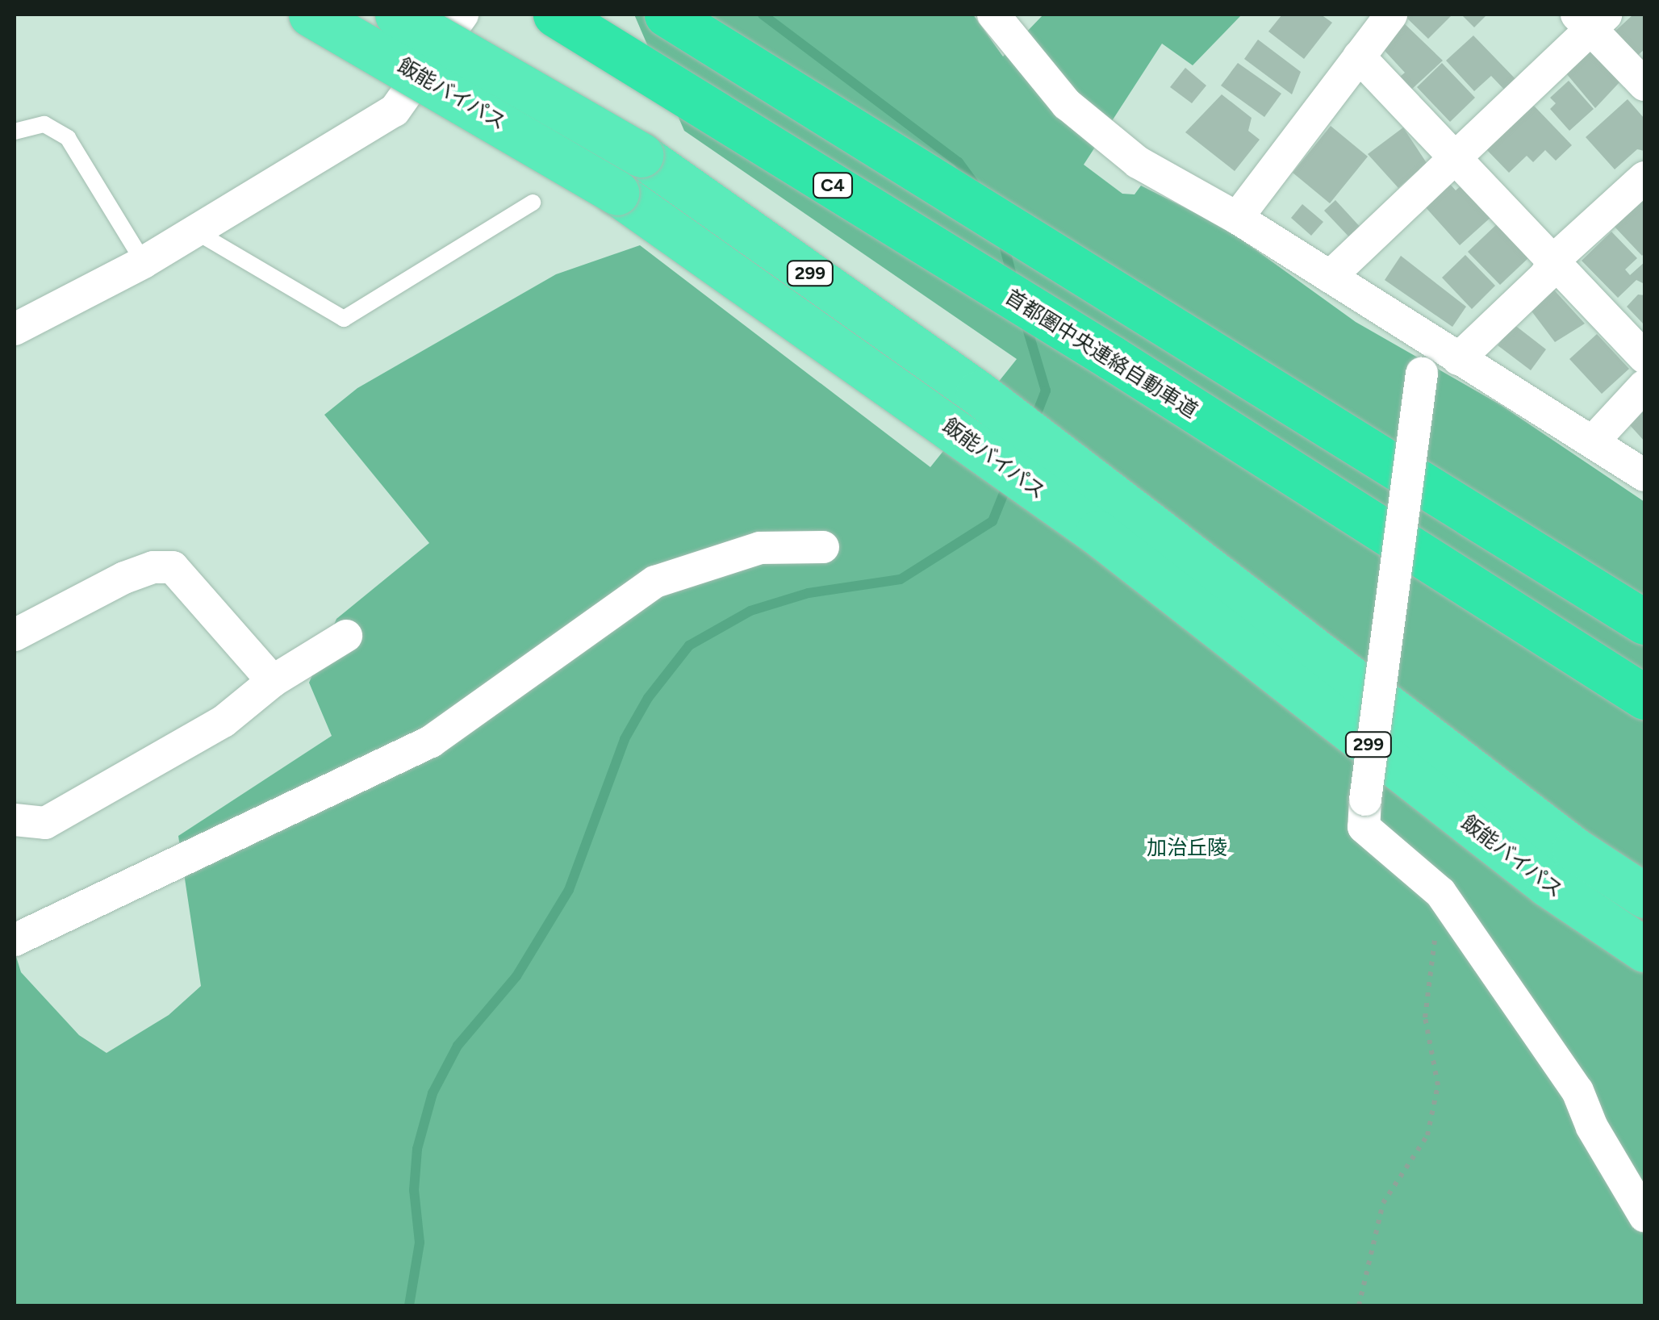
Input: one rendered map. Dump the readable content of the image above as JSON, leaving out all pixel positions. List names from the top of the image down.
{
  "streets": {
    "highway": [
      "飯能バイパス",
      "C4",
      "299",
      "首都圏中央連絡自動車道"
    ]
  },
  "parks": ["加治丘陵"]
}
